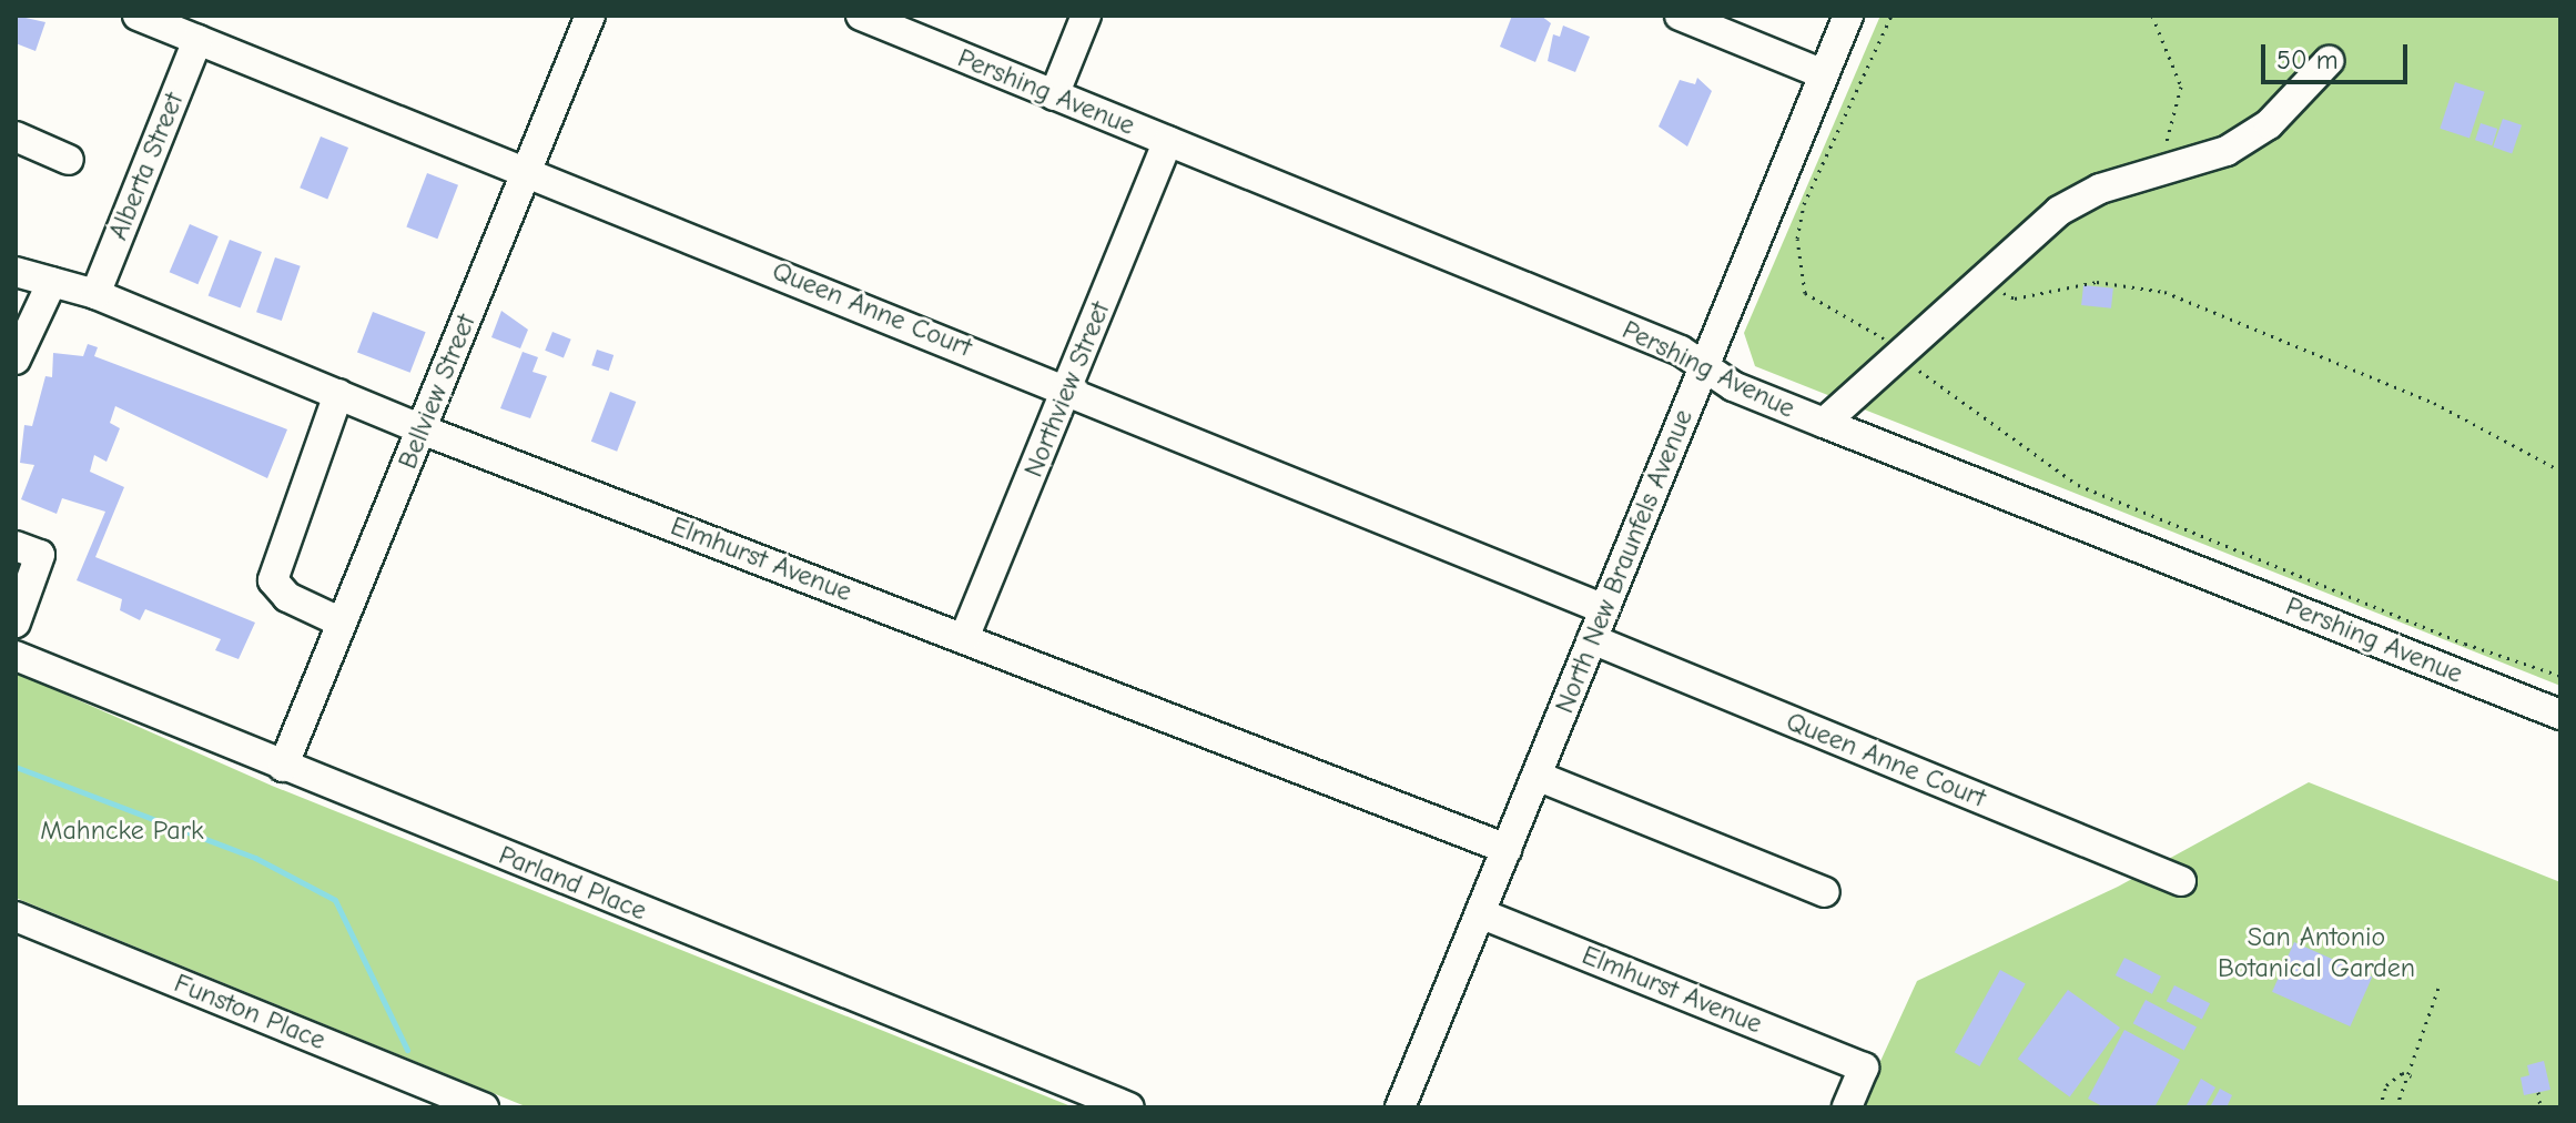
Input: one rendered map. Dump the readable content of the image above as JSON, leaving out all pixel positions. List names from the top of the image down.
{
  "streets": {
    "street": [
      "Pershing Avenue",
      "Alberta Street",
      "Queen Anne Court",
      "Northview Street",
      "Bellview Street",
      "Elmhurst Avenue",
      "North New Braunfels Avenue",
      "Parland Place",
      "Funston Place"
    ]
  },
  "crossings": [
    ["Pershing Avenue", "Northview Street"],
    ["Pershing Avenue", "North New Braunfels Avenue"],
    ["Alberta Street", "Queen Anne Court"],
    ["Alberta Street", "Elmhurst Avenue"],
    ["Queen Anne Court", "Northview Street"],
    ["Queen Anne Court", "Bellview Street"],
    ["Queen Anne Court", "North New Braunfels Avenue"],
    ["Northview Street", "Elmhurst Avenue"],
    ["Bellview Street", "Elmhurst Avenue"],
    ["Bellview Street", "Parland Place"],
    ["Elmhurst Avenue", "North New Braunfels Avenue"]
  ],
  "parks": ["Mahncke Park", "San Antonio Botanical Garden"],
  "scale_bar": "50 m"
}
